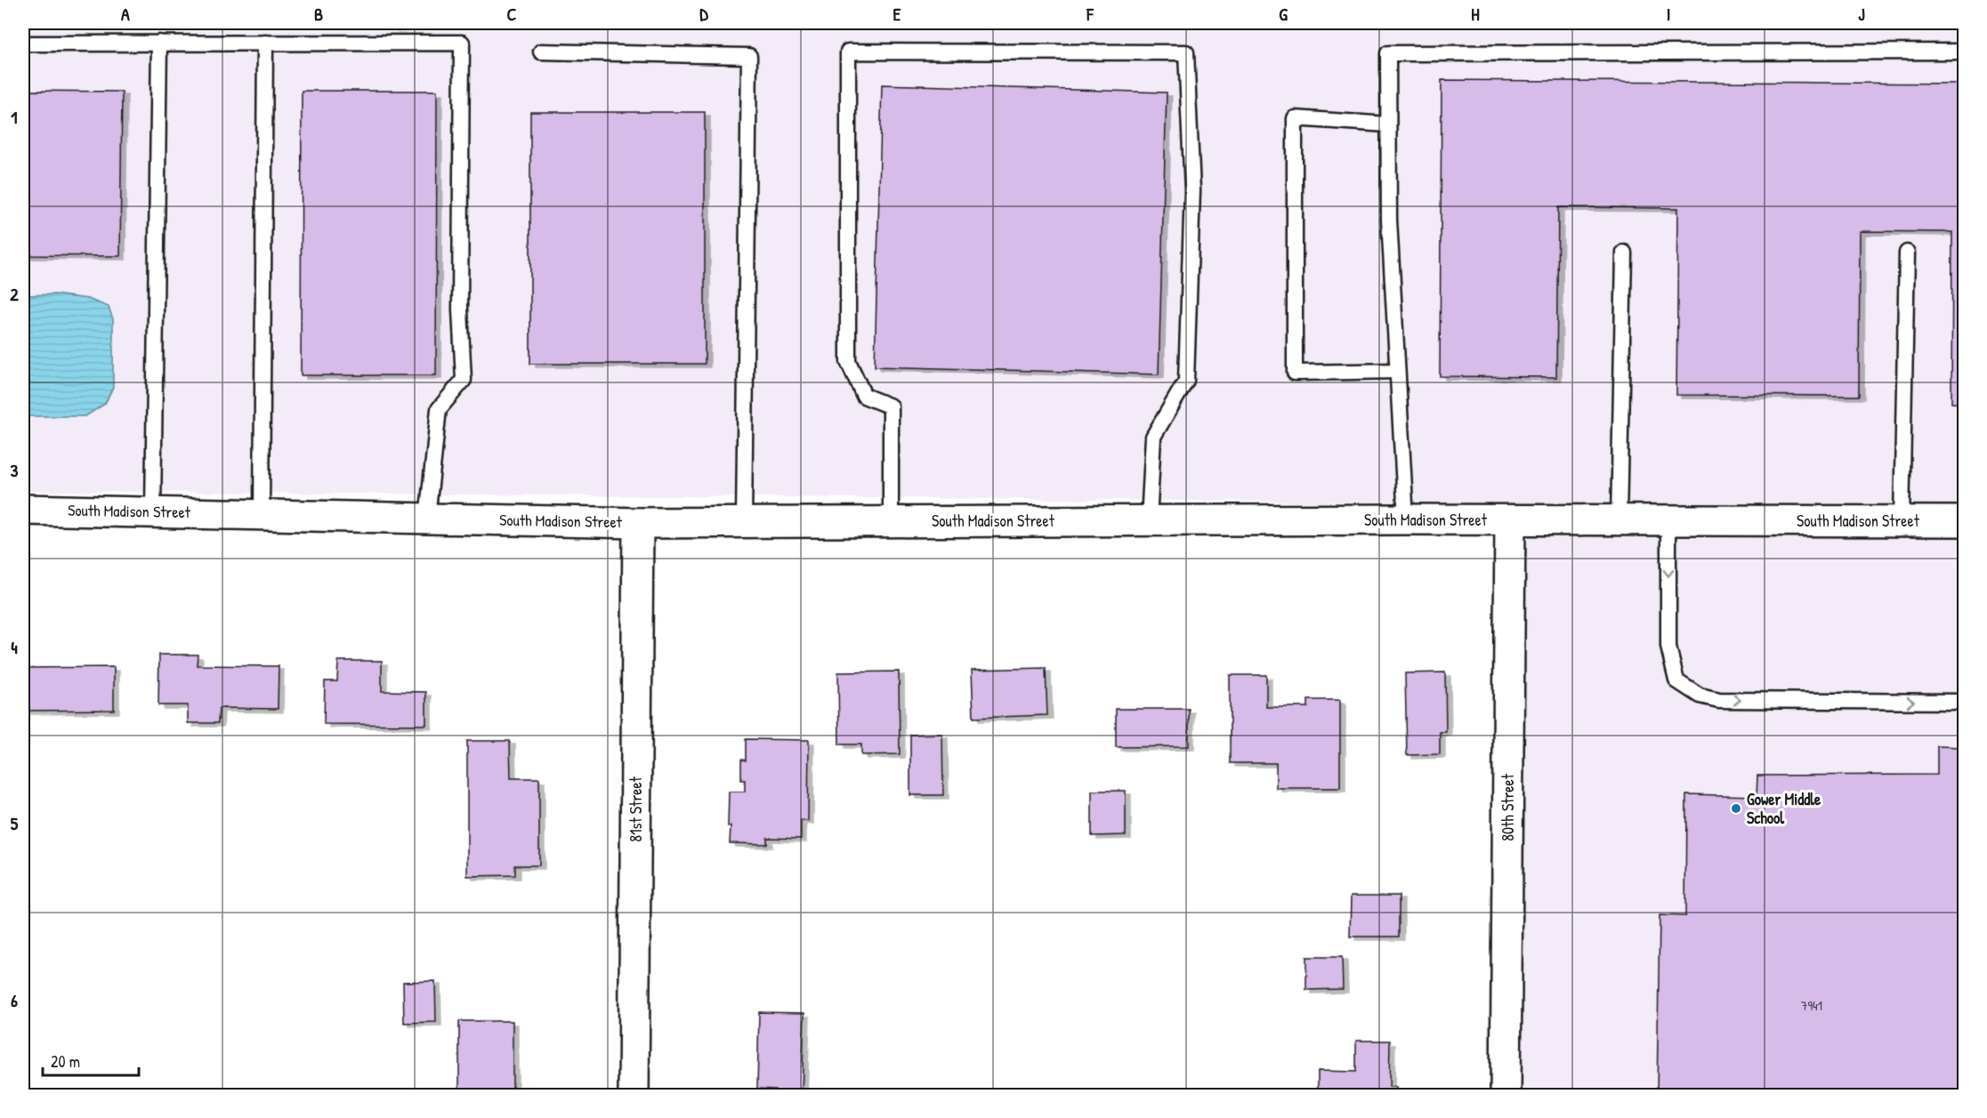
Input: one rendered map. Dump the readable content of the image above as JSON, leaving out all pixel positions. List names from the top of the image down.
{
  "streets": {
    "street": ["South Madison Street", "80th Street", "81st Street"]
  },
  "crossings": [
    ["South Madison Street", "80th Street"],
    ["South Madison Street", "81st Street"]
  ],
  "places": ["Gower Middle School"],
  "house_numbers": ["7941"],
  "scale_bar": "20 m",
  "grid": {
    "columns": [
      "A",
      "B",
      "C",
      "D",
      "E",
      "F",
      "G",
      "H",
      "I",
      "J"
    ],
    "rows": [
      "1",
      "2",
      "3",
      "4",
      "5",
      "6"
    ]
  }
}
